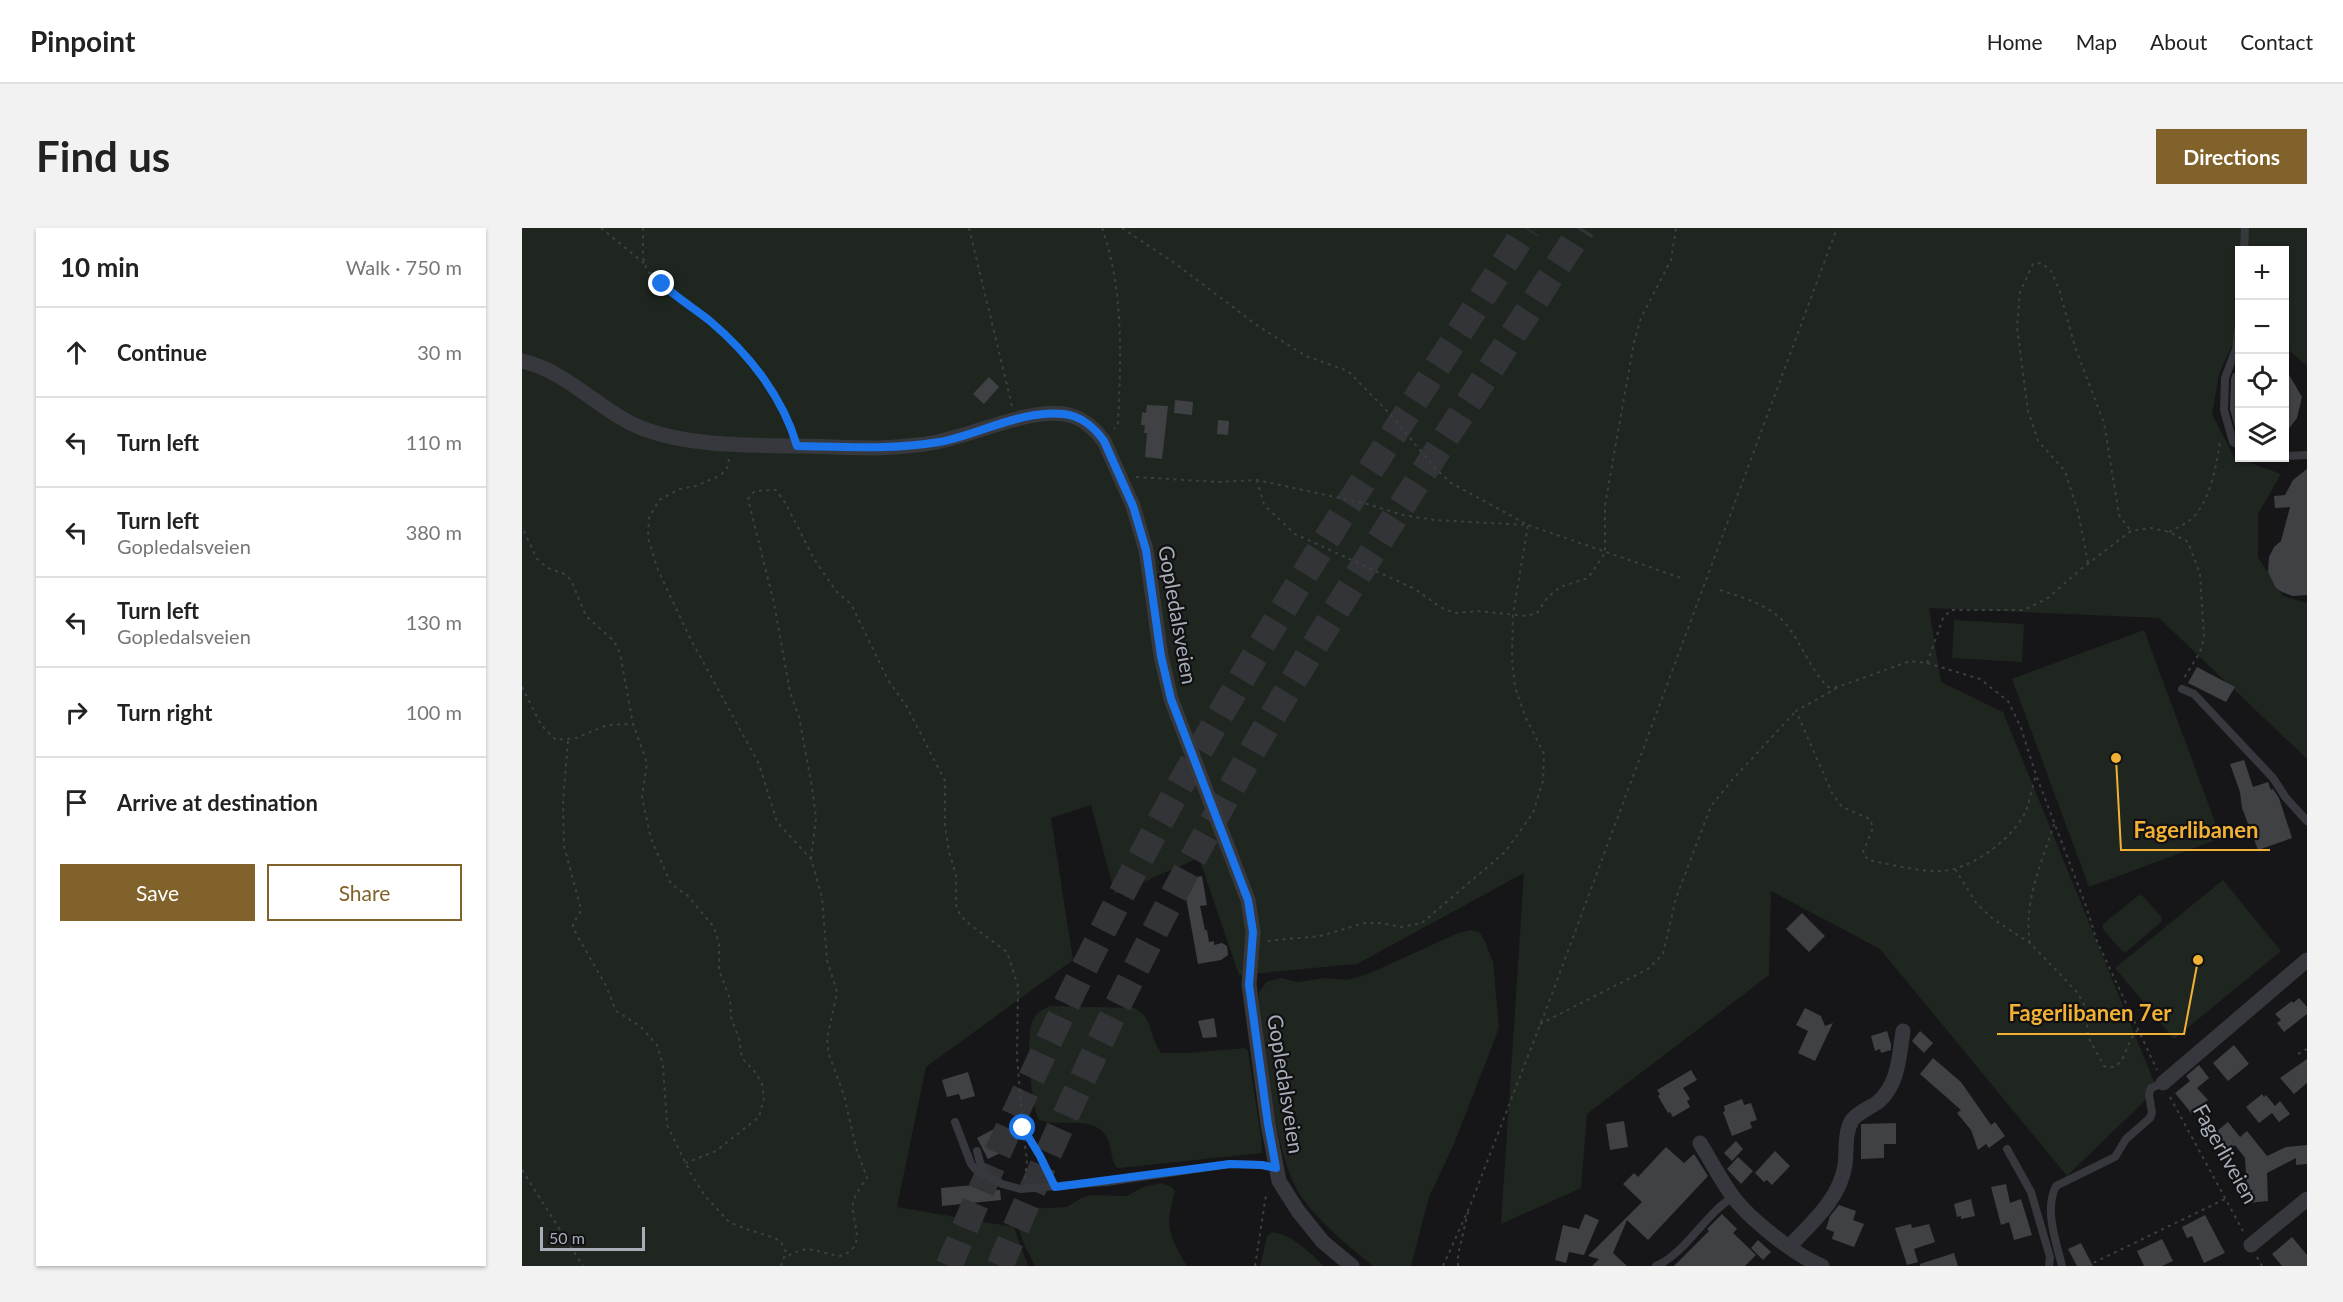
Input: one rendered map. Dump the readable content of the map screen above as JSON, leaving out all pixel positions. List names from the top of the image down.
{
  "streets": {
    "street": ["Gopledalsveien", "Fagerliveien"]
  },
  "places": ["Fagerlibanen", "Fagerlibanen 7er"],
  "scale_bar": "50 m",
  "page": {
    "header": "Pinpoint",
    "nav": [
      "Home",
      "Map",
      "About",
      "Contact"
    ],
    "buttons": [
      "Directions",
      ["Save", "Share"]
    ],
    "title": "Find us",
    "heading": ["10 min", "Walk · 750 m"],
    "map_buttons": ["+", "−"],
    "list": [
      ["Continue", "30 m"],
      ["Turn left", "110 m"],
      ["Turn left", "Gopledalsveien", "380 m"],
      ["Turn left", "Gopledalsveien", "130 m"],
      ["Turn right", "100 m"],
      "Arrive at destination"
    ],
    "scale": "50 m"
  }
}
